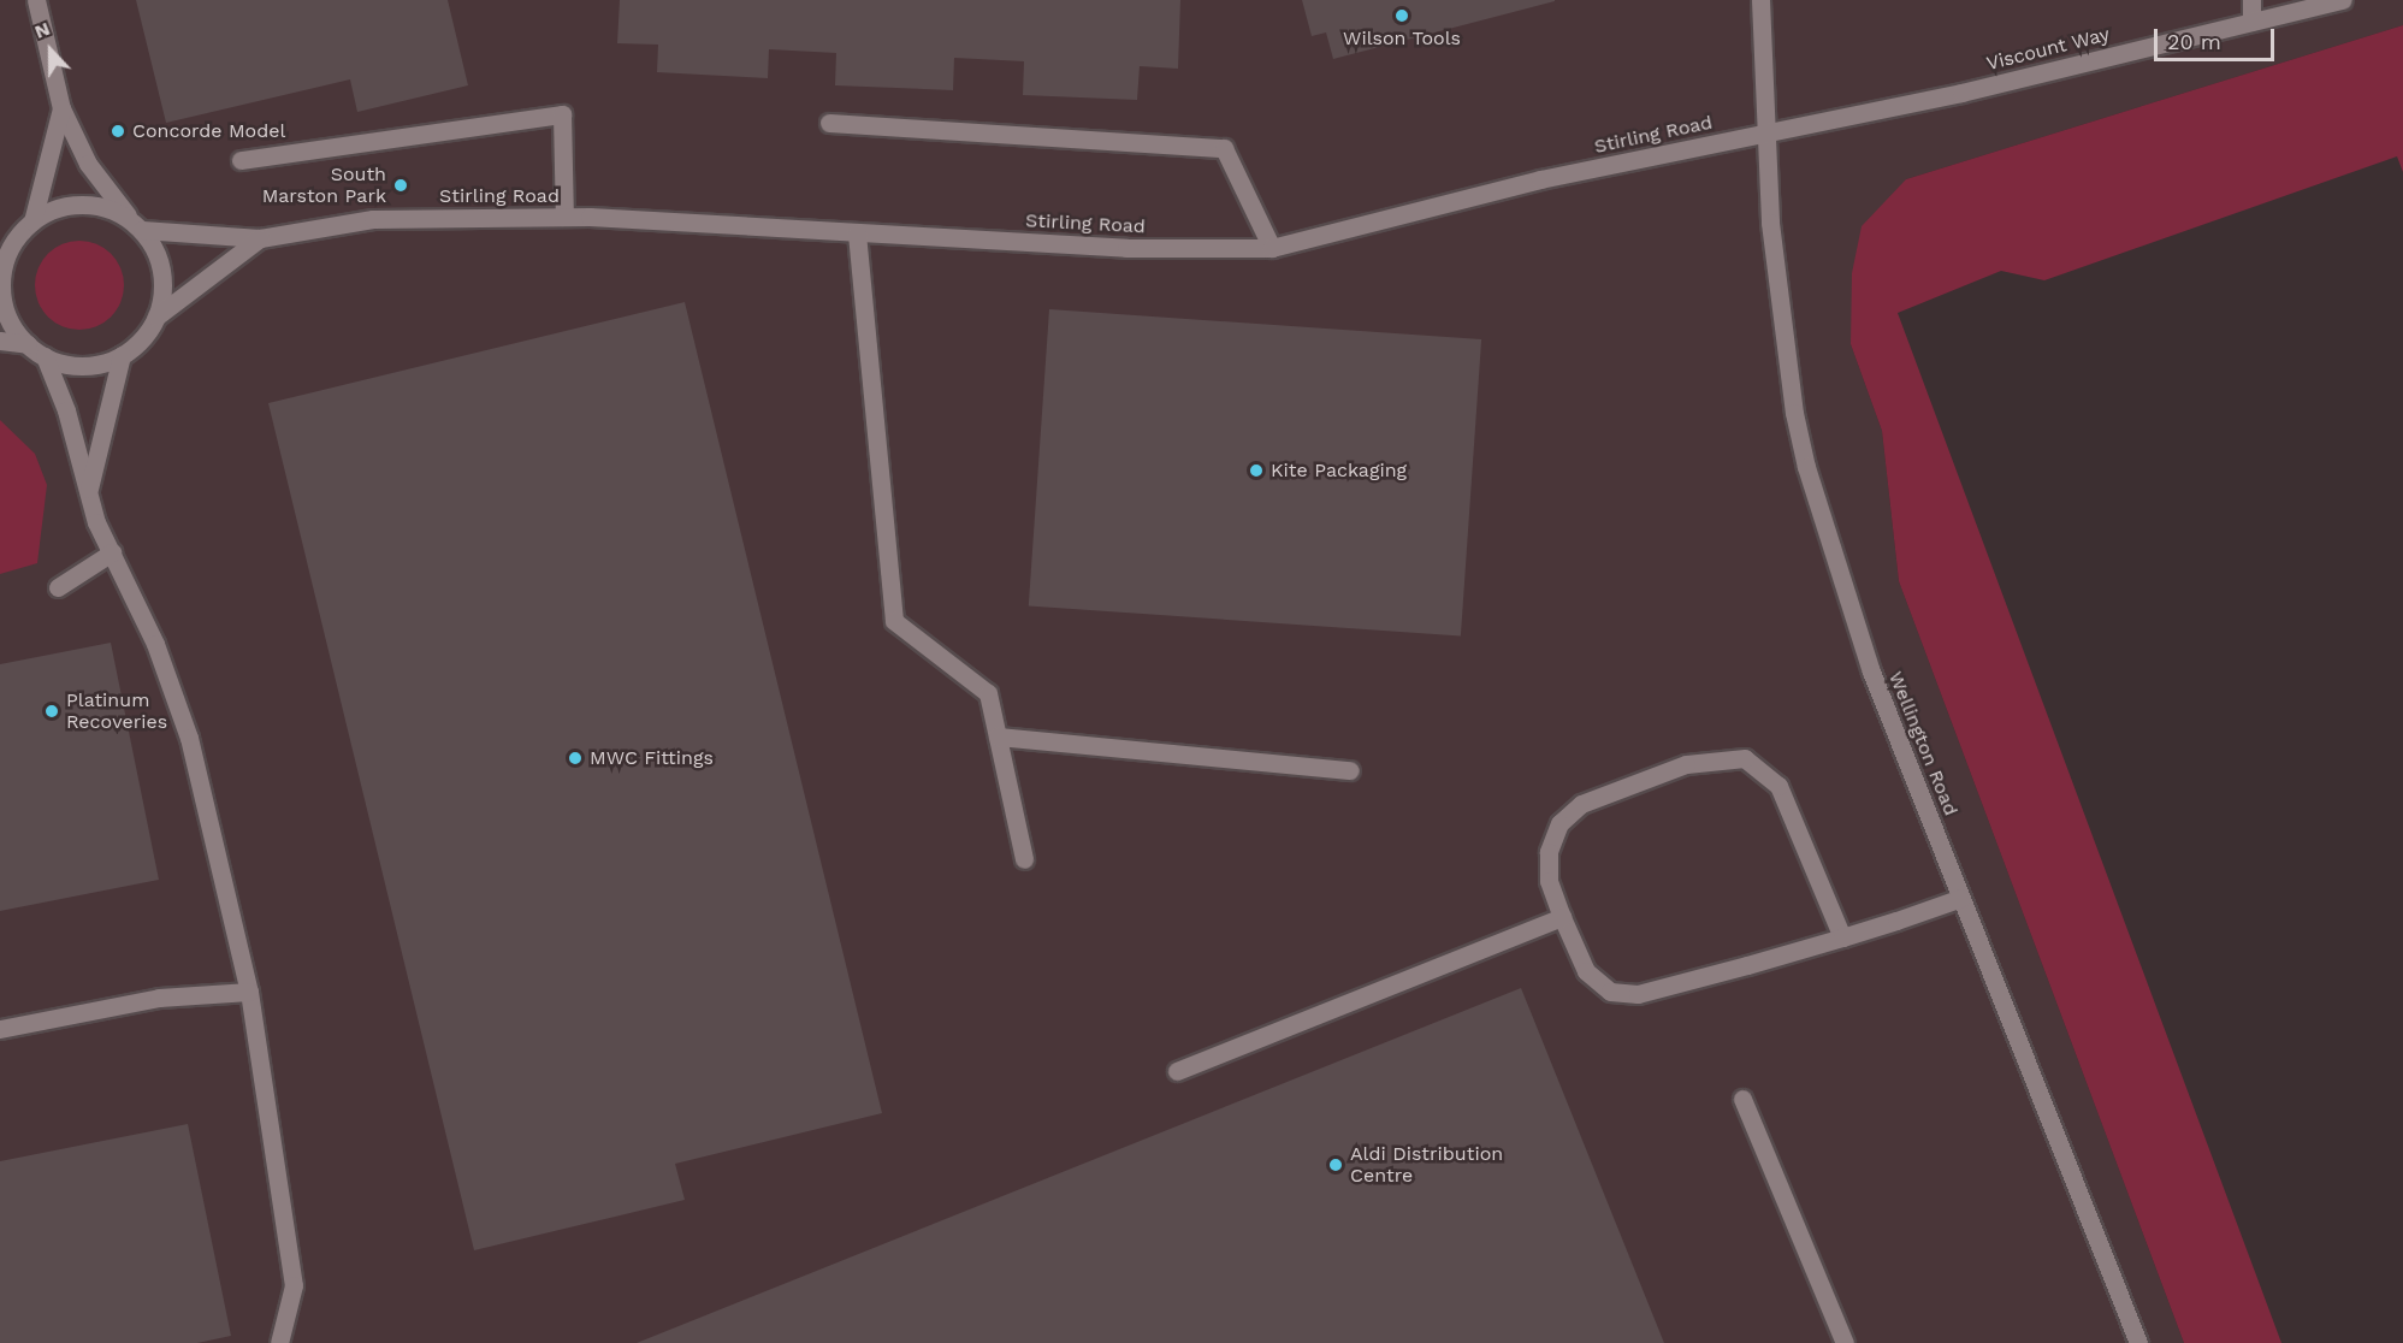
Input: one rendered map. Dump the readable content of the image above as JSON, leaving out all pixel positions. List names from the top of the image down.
{
  "streets": {
    "street": ["Viscount Way", "Stirling Road", "Wellington Road"]
  },
  "crossings": [
    ["Viscount Way", "Stirling Road"],
    ["Viscount Way", "Wellington Road"],
    ["Stirling Road", "Wellington Road"]
  ],
  "places": [
    "Wilson Tools",
    "Concorde Model",
    "South Marston Park",
    "Kite Packaging",
    "Platinum Recoveries",
    "MWC Fittings",
    "Aldi Distribution Centre"
  ],
  "scale_bar": "20 m",
  "north": "top"
}
